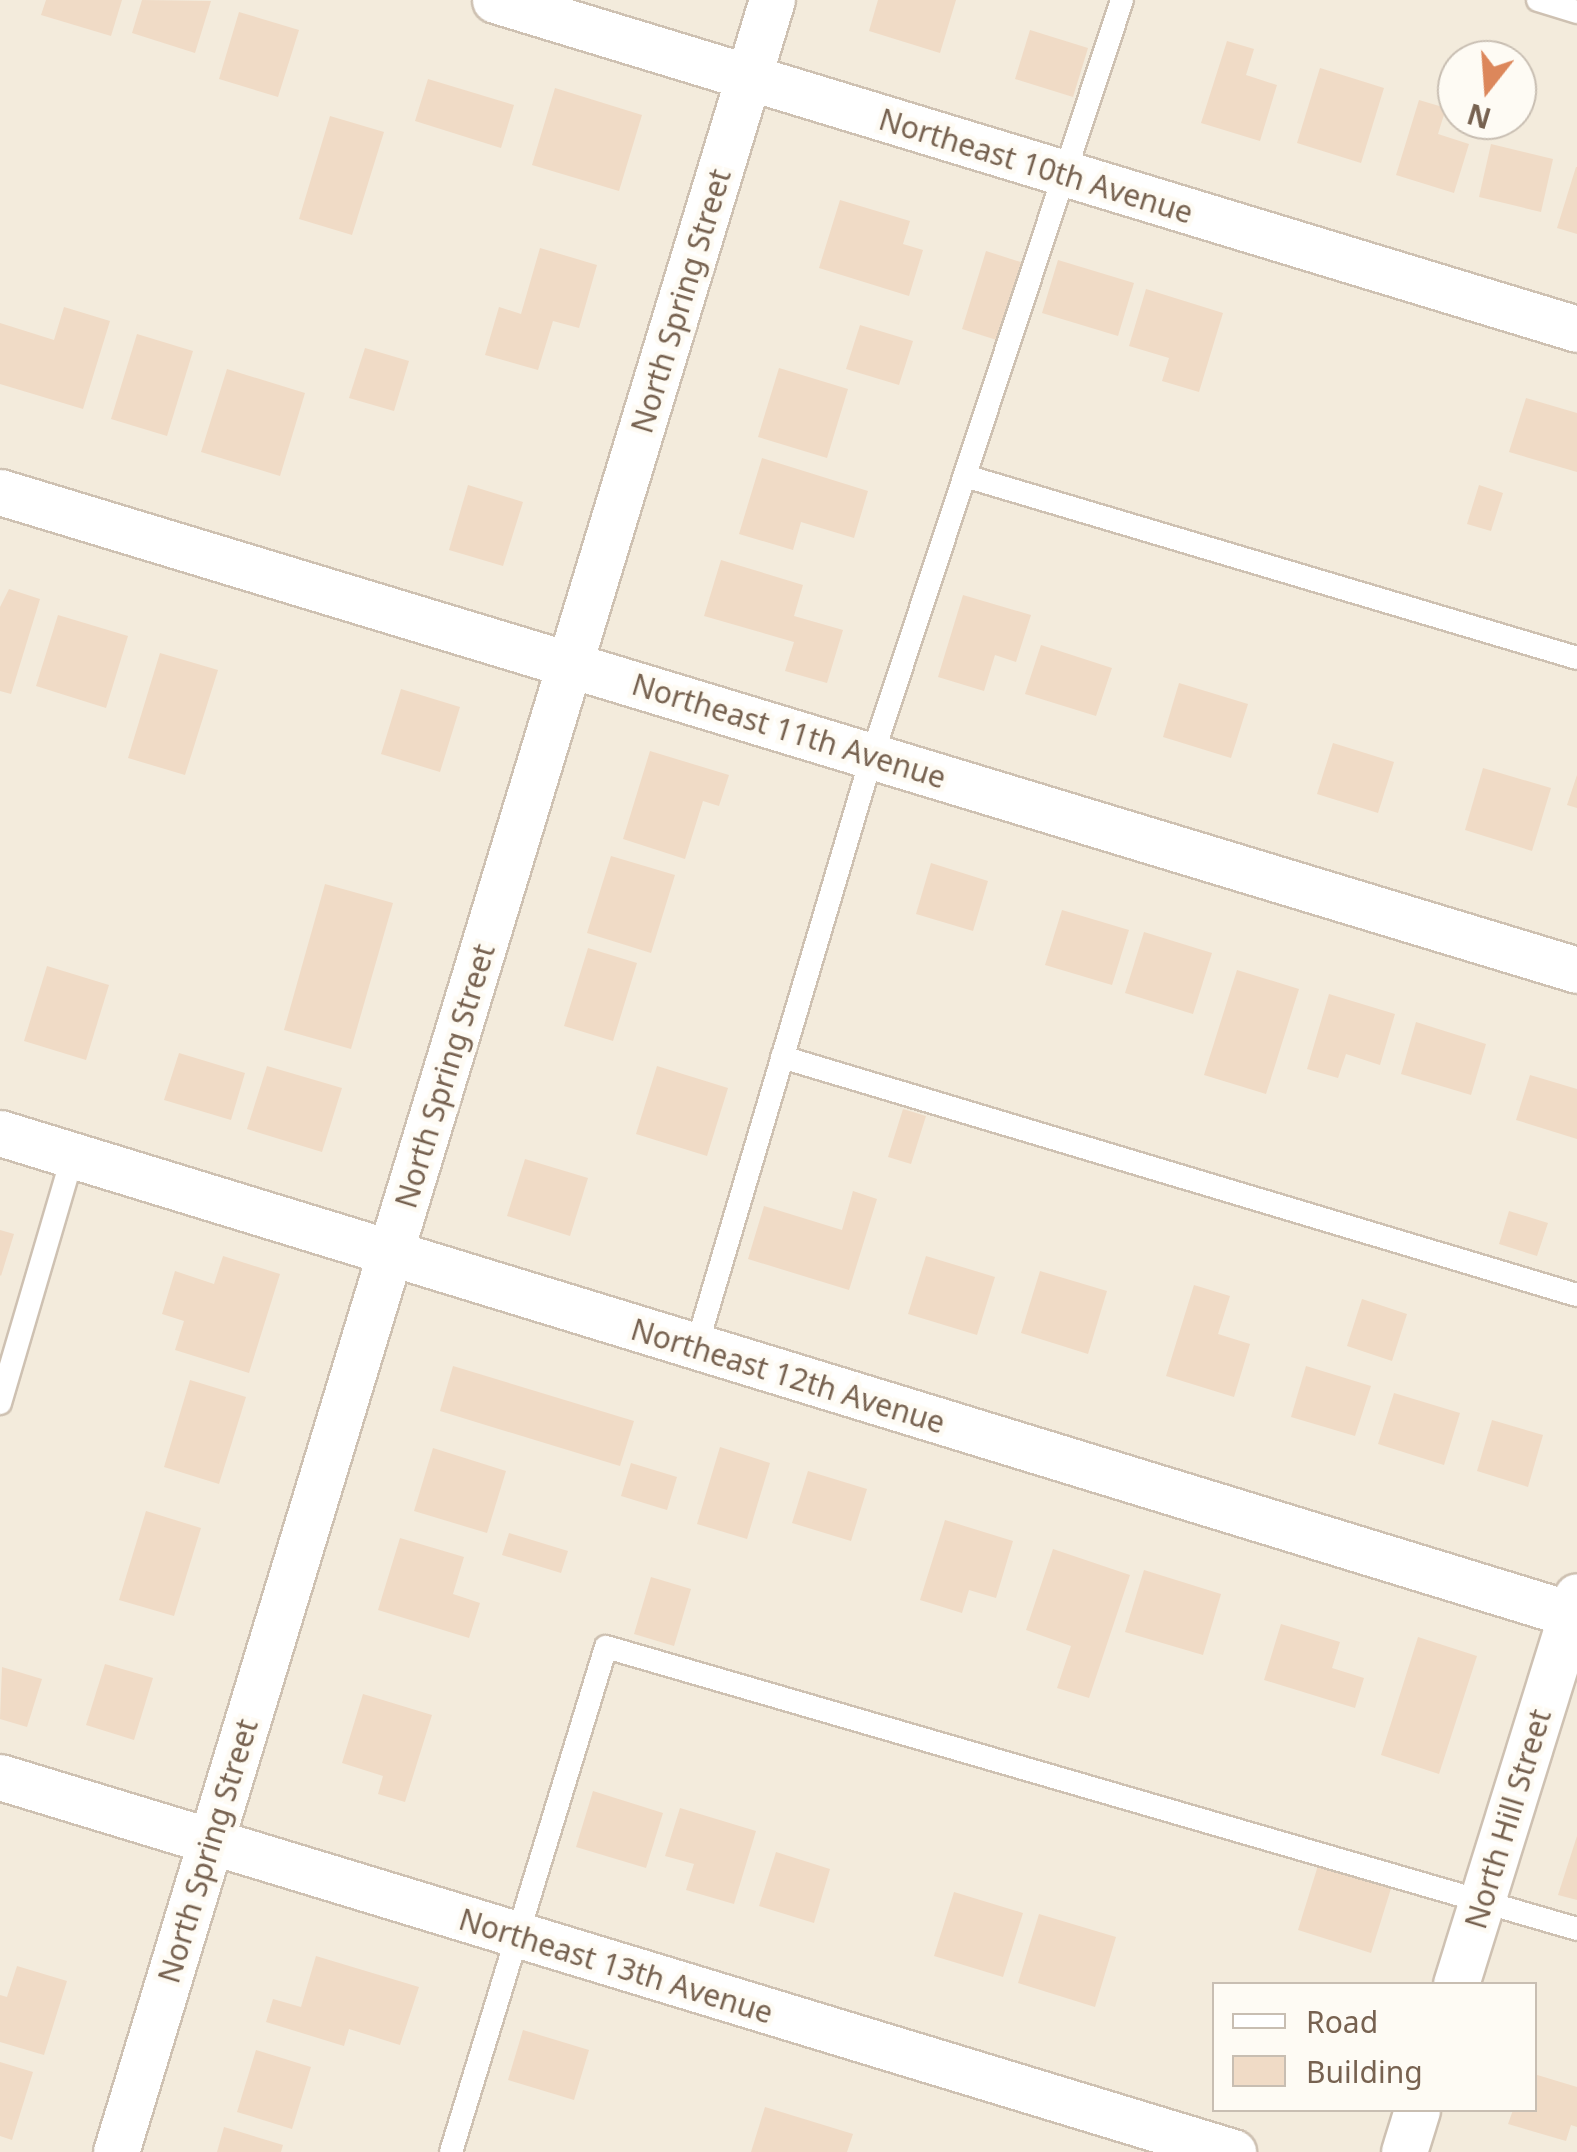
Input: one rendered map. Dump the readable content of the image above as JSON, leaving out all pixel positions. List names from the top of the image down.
{
  "streets": {
    "street": [
      "Northeast 10th Avenue",
      "North Spring Street",
      "Northeast 11th Avenue",
      "Northeast 12th Avenue",
      "North Hill Street",
      "Northeast 13th Avenue"
    ]
  },
  "crossings": [
    ["Northeast 10th Avenue", "North Spring Street"],
    ["North Spring Street", "Northeast 11th Avenue"],
    ["North Spring Street", "Northeast 12th Avenue"],
    ["North Spring Street", "Northeast 13th Avenue"],
    ["Northeast 12th Avenue", "North Hill Street"]
  ],
  "legend": ["Road", "Building"],
  "north": "bottom"
}
